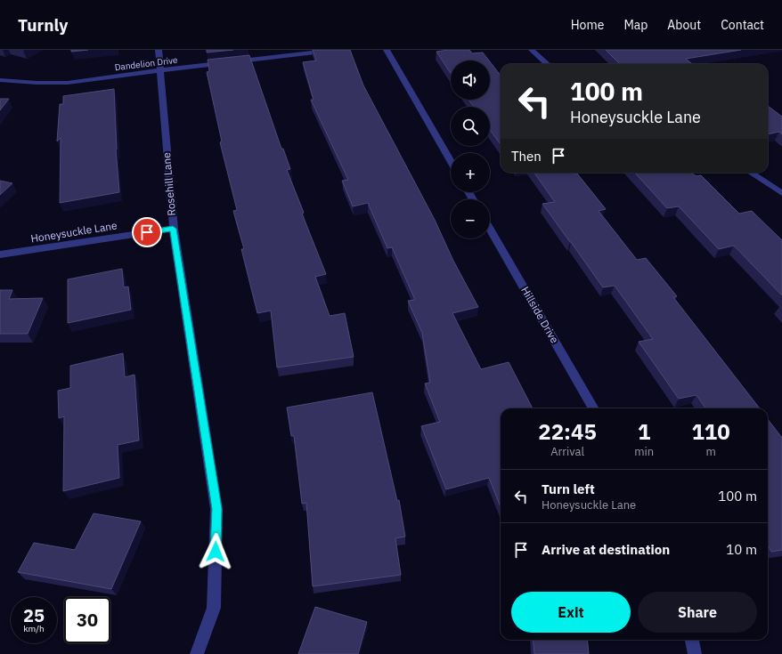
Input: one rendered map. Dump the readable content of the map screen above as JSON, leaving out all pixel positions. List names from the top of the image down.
{
  "streets": {
    "street": [
      "Dandelion Drive",
      "Rosehill Lane",
      "Honeysuckle Lane",
      "Hillside Drive"
    ]
  },
  "crossings": [
    ["Dandelion Drive", "Rosehill Lane"],
    ["Rosehill Lane", "Honeysuckle Lane"]
  ],
  "page": {
    "header": "Turnly",
    "nav": [
      "Home",
      "Map",
      "About",
      "Contact"
    ],
    "map_buttons": ["+", "−"],
    "turn": ["100 m", "Honeysuckle Lane"],
    "then": "Then",
    "eta": [
      "22:45",
      "Arrival",
      "1",
      "min",
      "110",
      "m"
    ],
    "list": [
      {
        "name": "Turn left",
        "note": "Honeysuckle Lane",
        "value": "100 m"
      },
      {
        "name": "Arrive at destination",
        "value": "10 m"
      }
    ],
    "buttons": ["Exit", "Share"],
    "speed": "25 km/h",
    "limit": "30"
  }
}
